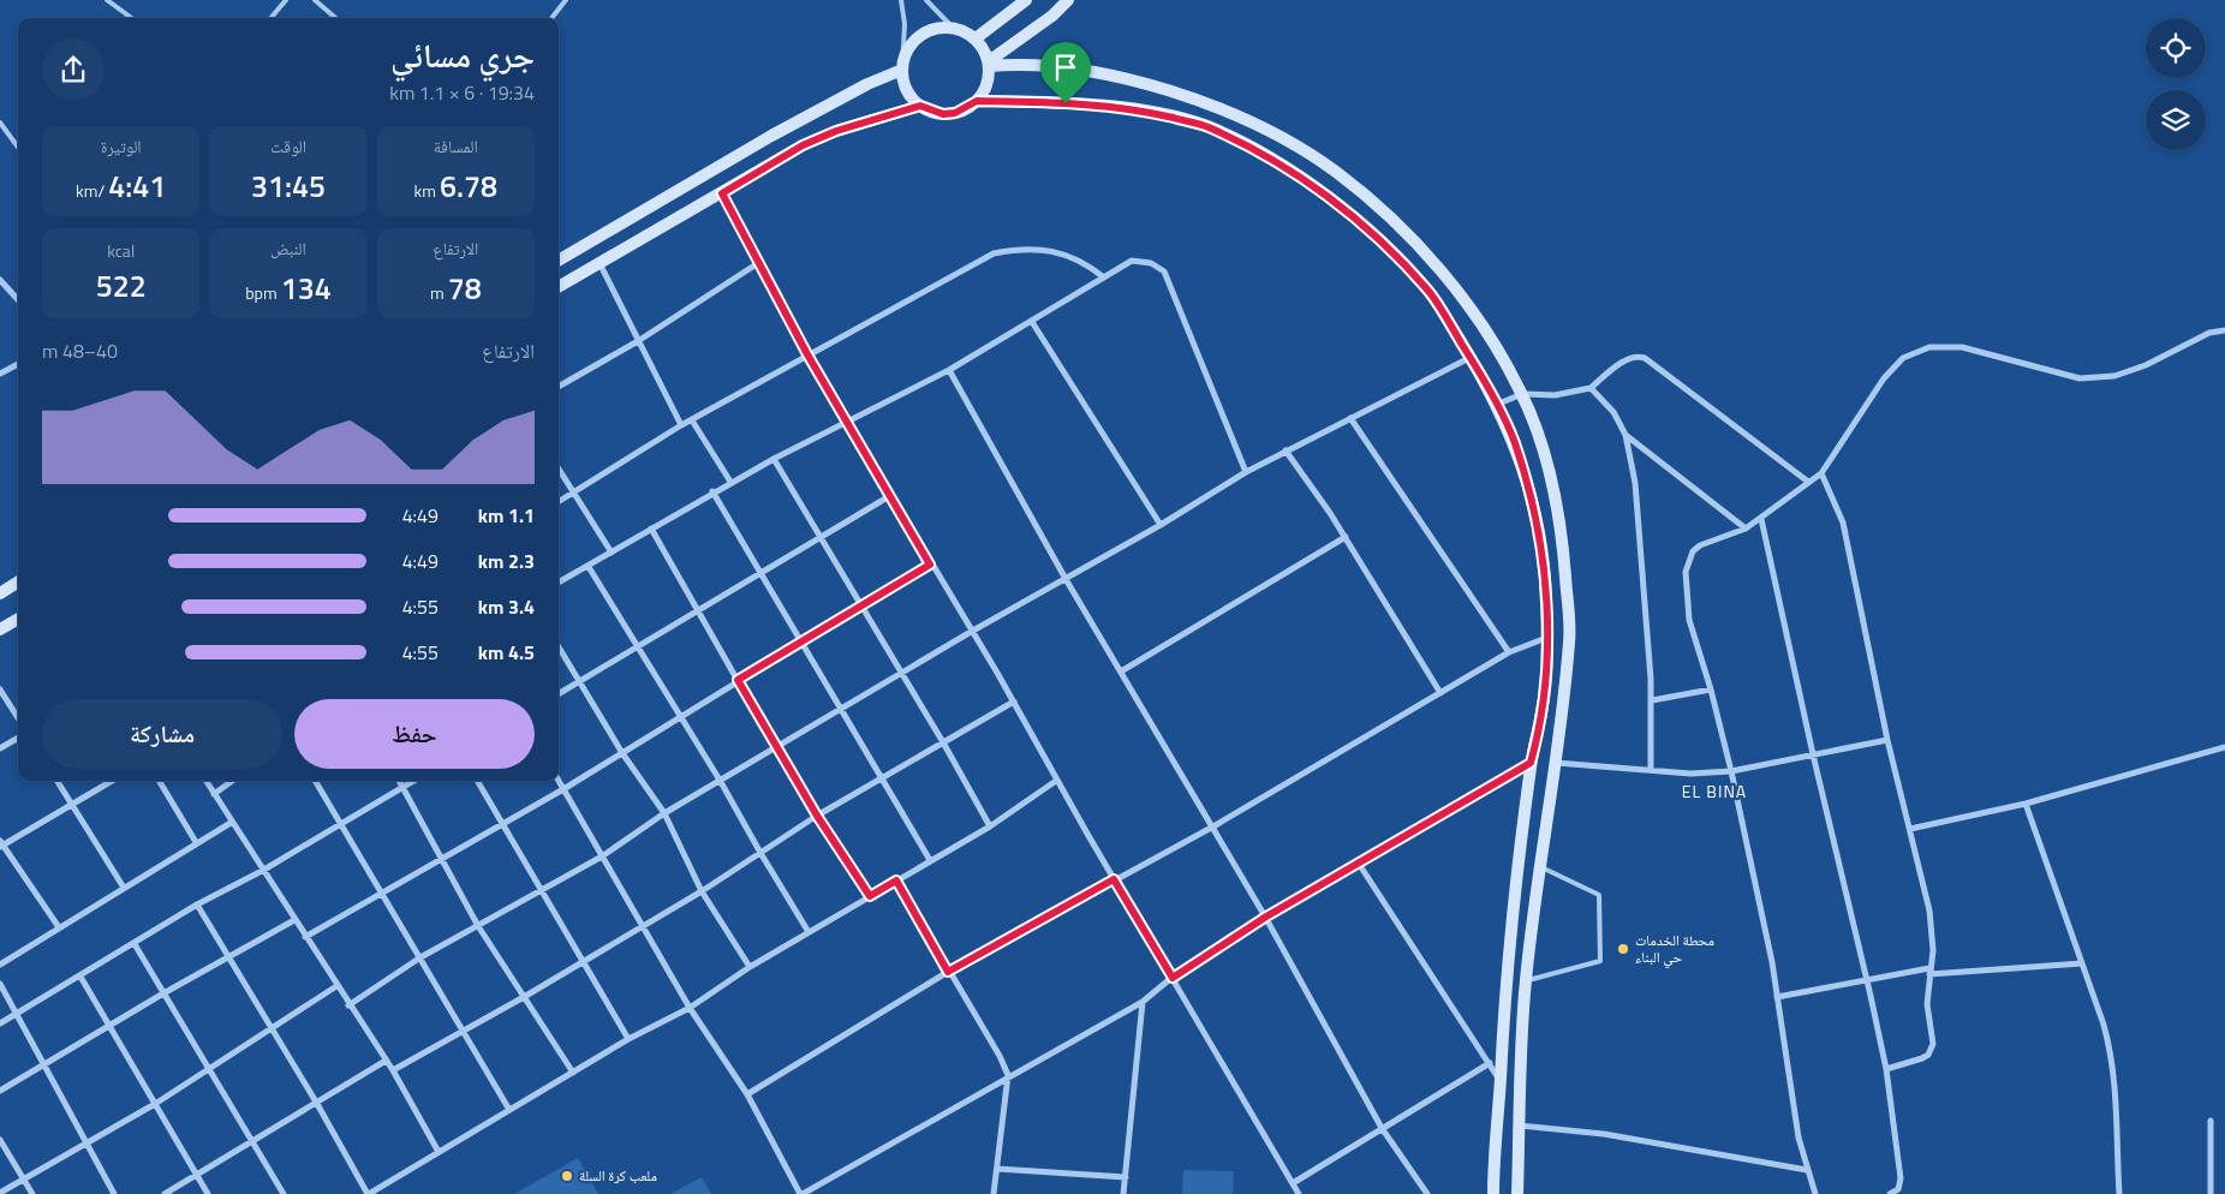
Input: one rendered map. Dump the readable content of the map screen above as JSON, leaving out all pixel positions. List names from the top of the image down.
{
  "districts": ["EL BINA"],
  "places": ["محطة الخدمات حي البناء", "ملعب كرة السلة"],
  "page": {
    "heading": ["جري مسائي", "19:34 · 6 × 1.1 km"],
    "stats": [
      ["المسافة", "6.78 km"],
      ["الوقت", "31:45"],
      ["الوتيرة", "4:41 /km"],
      ["الارتفاع", "78 m"],
      ["النبض", "134 bpm"],
      ["kcal", "522"]
    ],
    "chart": ["الارتفاع", "40–48 m"],
    "list": [
      {
        "name": "1.1 km",
        "note": "4:49"
      },
      {
        "name": "2.3 km",
        "note": "4:49"
      },
      {
        "name": "3.4 km",
        "note": "4:55"
      },
      {
        "name": "4.5 km",
        "note": "4:55"
      }
    ],
    "buttons": ["حفظ", "مشاركة"]
  }
}
